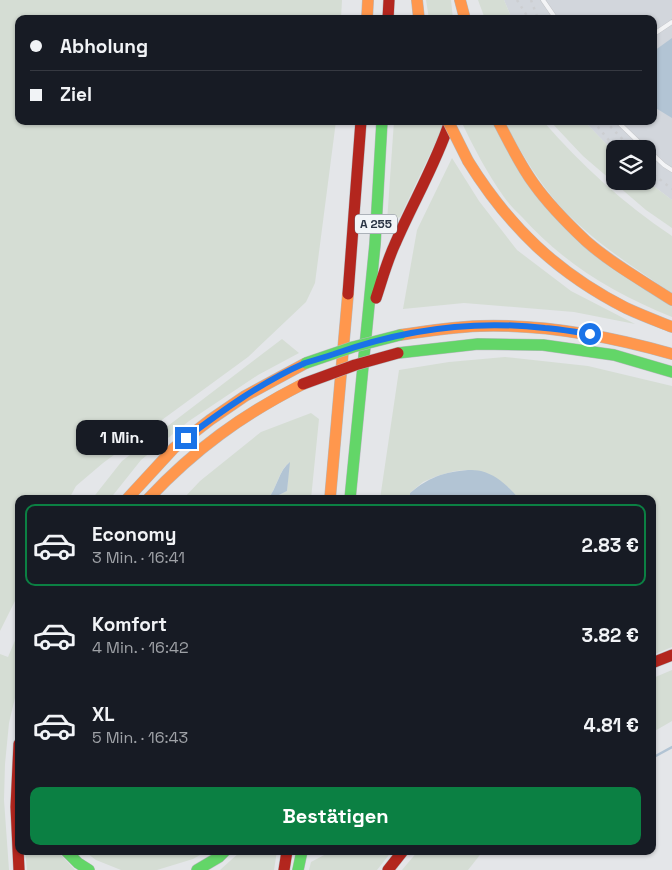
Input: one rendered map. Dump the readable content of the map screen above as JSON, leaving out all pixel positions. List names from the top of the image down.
{
  "streets": {
    "highway": ["A 255"]
  },
  "page": {
    "banner": ["Abholung", "Ziel"],
    "bubble": "1 Min.",
    "list": [
      {
        "name": "Economy",
        "note": "3 Min. · 16:41",
        "value": "2.83 €"
      },
      {
        "name": "Komfort",
        "note": "4 Min. · 16:42",
        "value": "3.82 €"
      },
      {
        "name": "XL",
        "note": "5 Min. · 16:43",
        "value": "4.81 €"
      }
    ],
    "buttons": "Bestätigen"
  }
}
